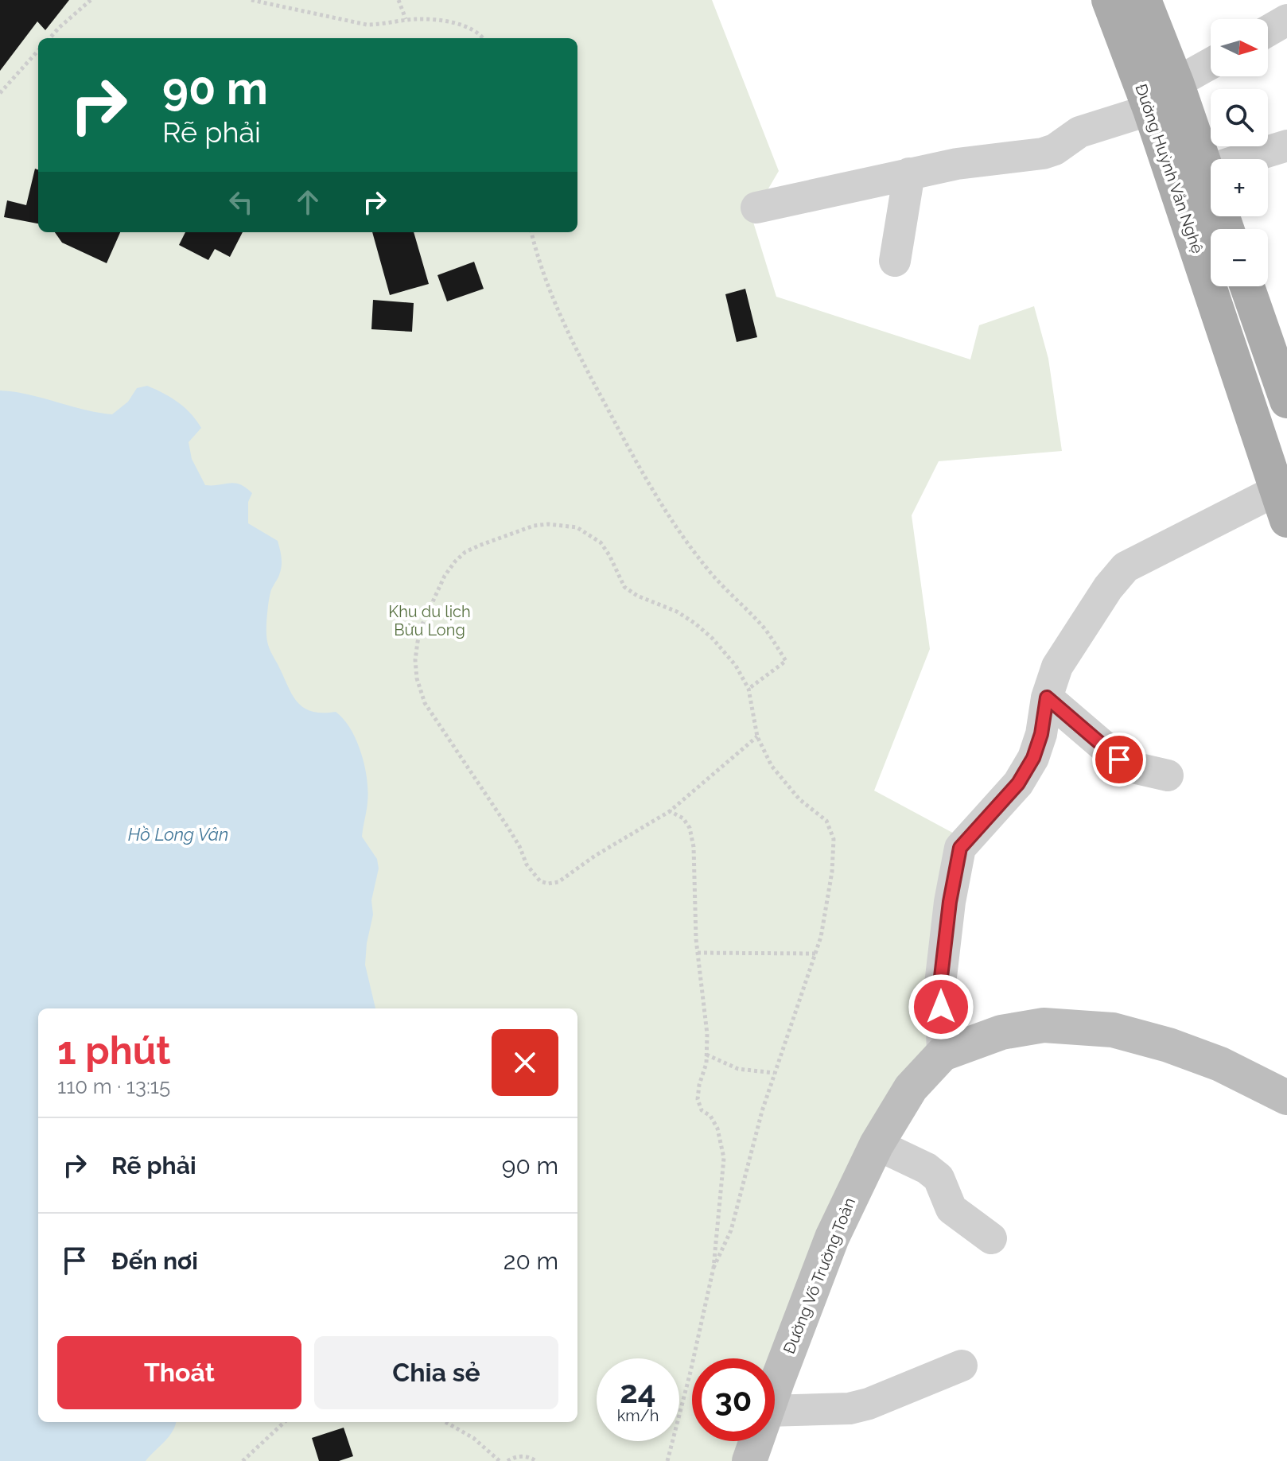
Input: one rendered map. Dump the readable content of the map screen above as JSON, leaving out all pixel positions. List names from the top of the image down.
{
  "streets": {
    "main road": ["Đường Huỳnh Văn Nghệ", "Đường Võ Trường Toản"]
  },
  "water": ["Hồ Long Vân"],
  "parks": ["Khu du lịch Bửu Long"],
  "north": "right",
  "page": {
    "map_buttons": ["+", "−"],
    "turn": ["90 m", "Rẽ phải"],
    "heading": ["1 phút", "110 m · 13:15"],
    "list": [
      {
        "name": "Rẽ phải",
        "value": "90 m"
      },
      {
        "name": "Đến nơi",
        "value": "20 m"
      }
    ],
    "buttons": ["Thoát", "Chia sẻ"],
    "speed": "24 km/h",
    "limit": "30"
  }
}
